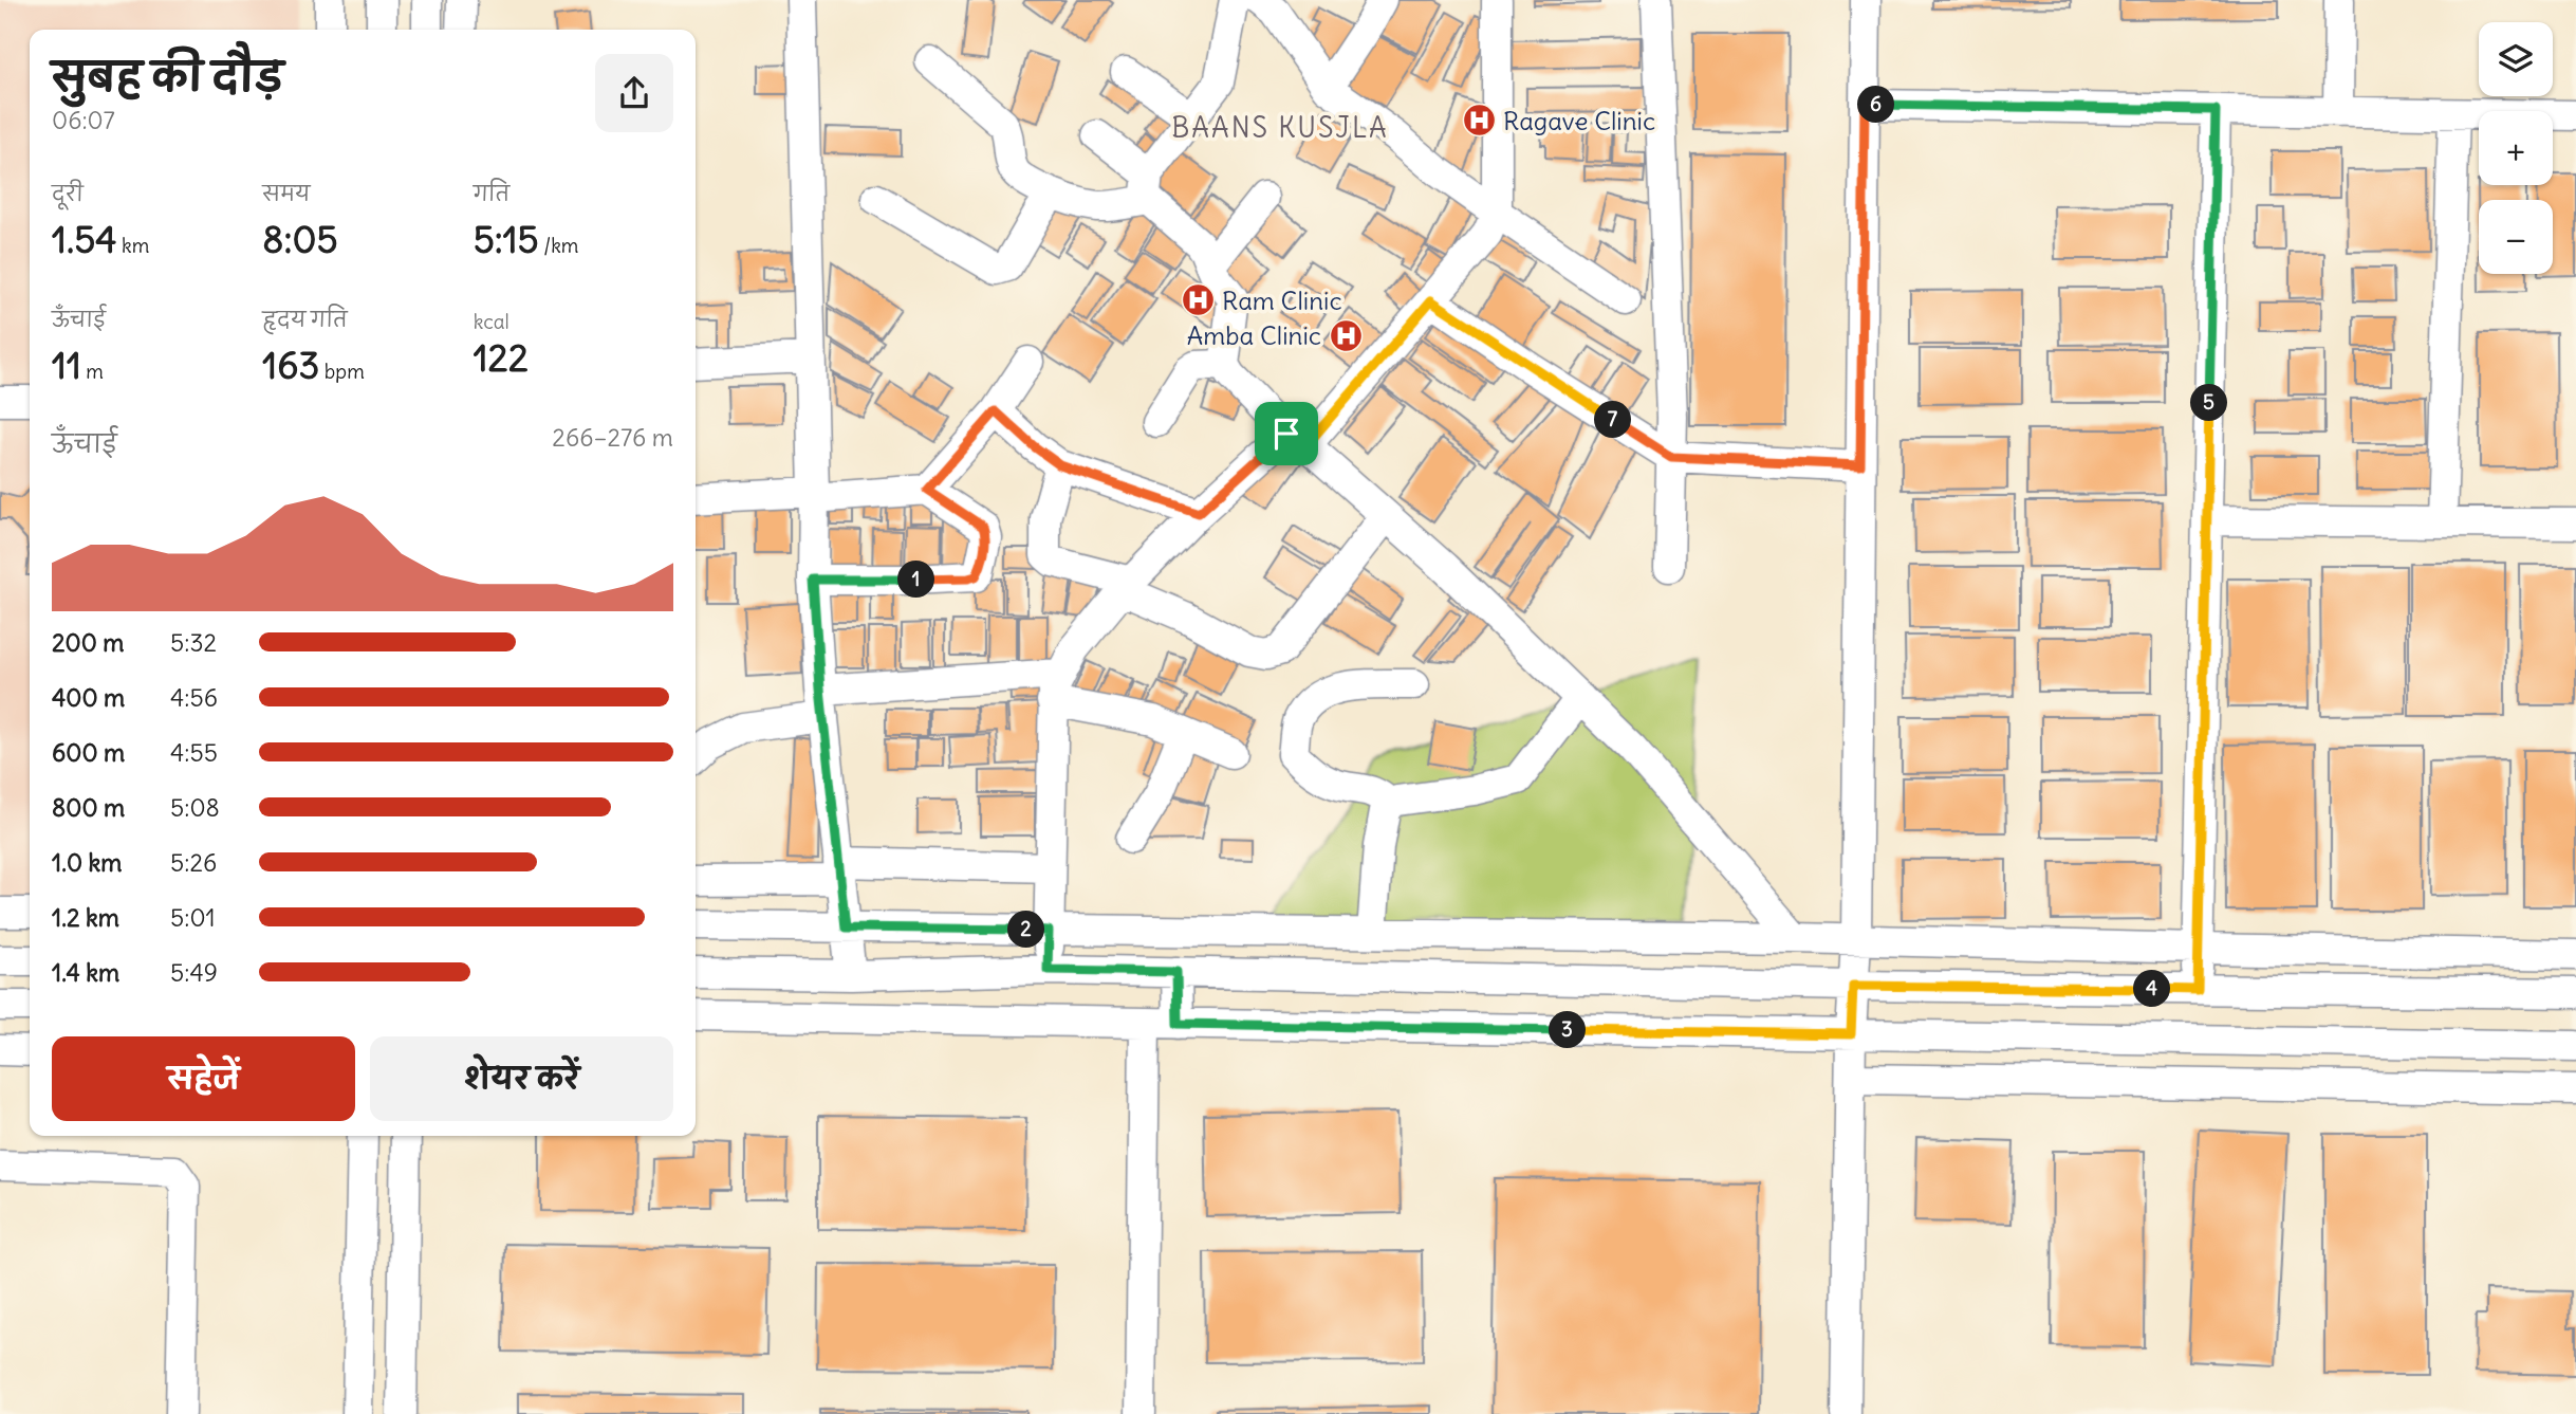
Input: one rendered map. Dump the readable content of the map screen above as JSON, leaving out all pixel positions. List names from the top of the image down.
{
  "districts": ["BAANS KUSJLA"],
  "places": {
    "hospital": ["Ragave Clinic", "Ram Clinic", "Amba Clinic"]
  },
  "page": {
    "map_buttons": ["+", "−"],
    "heading": ["सुबह की दौड़", "06:07"],
    "pins": [
      "6",
      "5",
      "7",
      "1",
      "2",
      "4",
      "3"
    ],
    "stats": [
      ["दूरी", "1.54 km"],
      ["समय", "8:05"],
      ["गति", "5:15 /km"],
      ["ऊँचाई", "11 m"],
      ["हृदय गति", "163 bpm"],
      ["kcal", "122"]
    ],
    "chart": ["ऊँचाई", "266–276 m"],
    "list": [
      {
        "name": "200 m",
        "note": "5:32"
      },
      {
        "name": "400 m",
        "note": "4:56"
      },
      {
        "name": "600 m",
        "note": "4:55"
      },
      {
        "name": "800 m",
        "note": "5:08"
      },
      {
        "name": "1.0 km",
        "note": "5:26"
      },
      {
        "name": "1.2 km",
        "note": "5:01"
      },
      {
        "name": "1.4 km",
        "note": "5:49"
      }
    ],
    "buttons": ["सहेजें", "शेयर करें"]
  }
}
